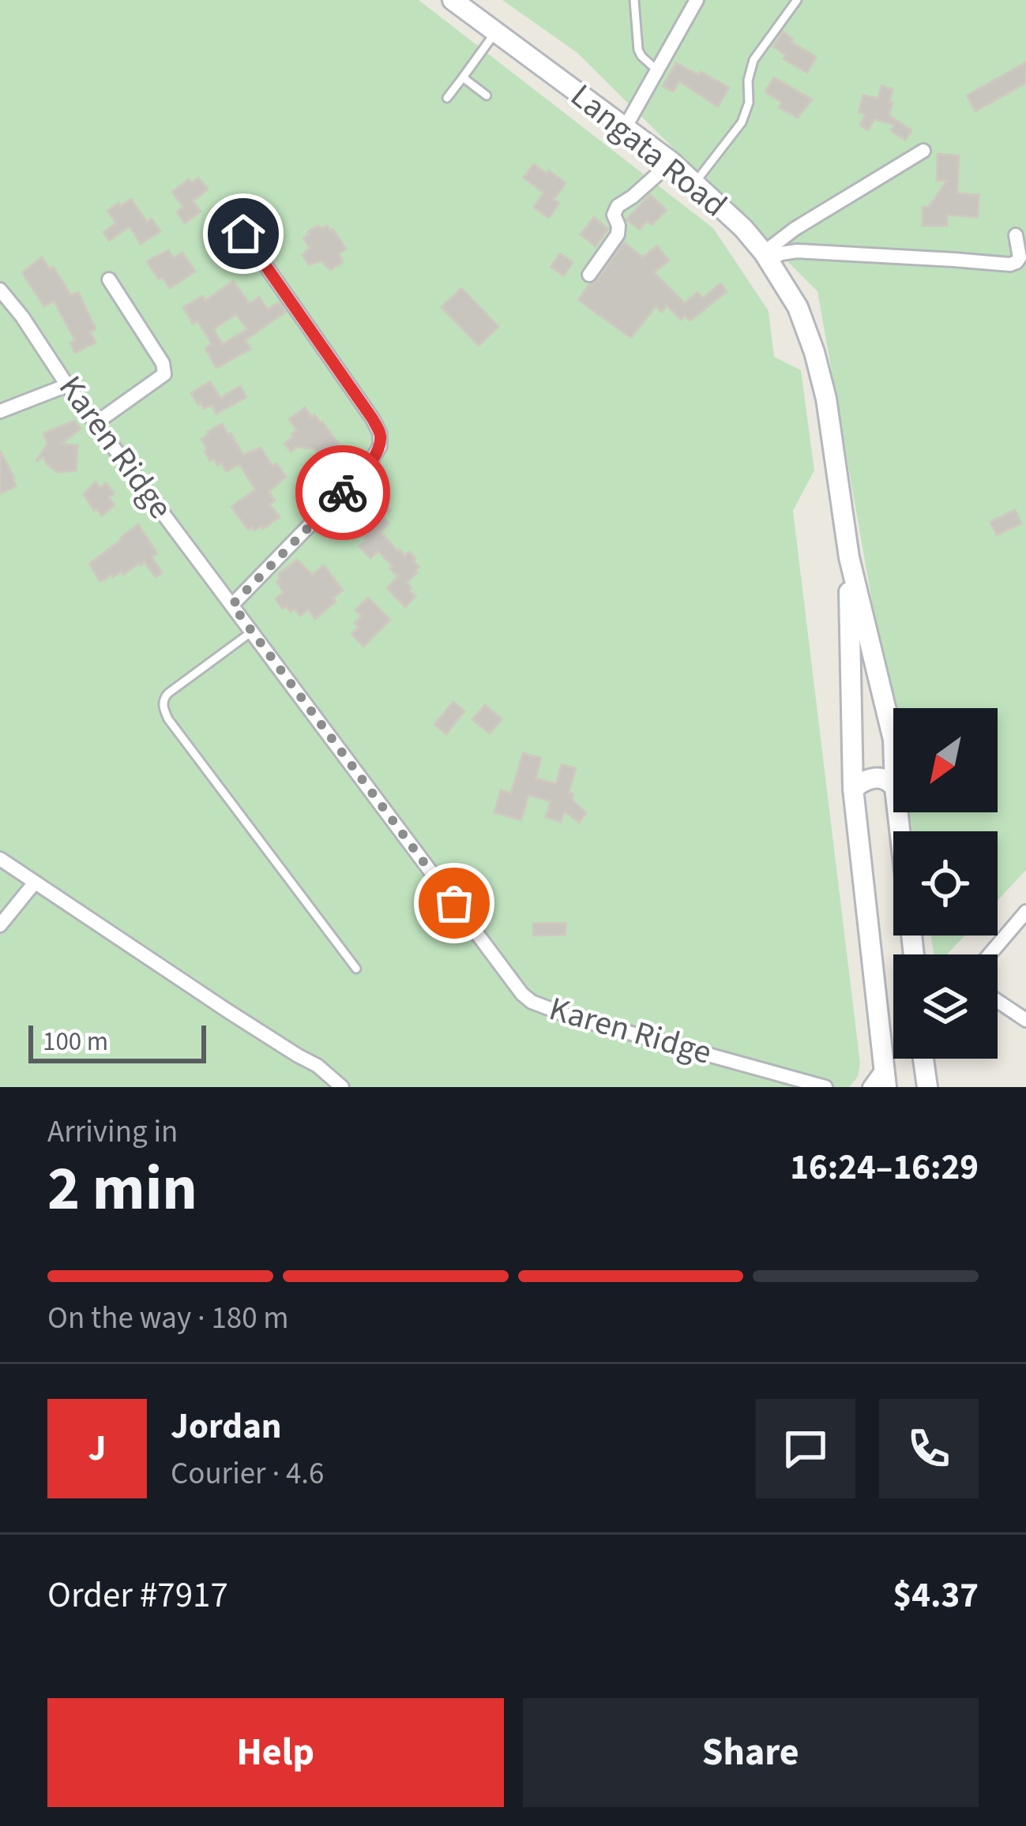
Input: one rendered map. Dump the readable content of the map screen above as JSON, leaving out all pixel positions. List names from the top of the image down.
{
  "streets": {
    "main road": ["Langata Road"],
    "street": ["Karen Ridge"]
  },
  "scale_bar": "100 m",
  "north": "bottom left",
  "page": {
    "scale": "100 m",
    "heading": ["2 min", "Arriving in", "16:24–16:29"],
    "panel": [
      "Jordan",
      "Courier · 4.6",
      "Order #7917",
      "$4.37"
    ],
    "bar": "On the way · 180 m",
    "round": "J",
    "buttons": ["Help", "Share"]
  }
}
